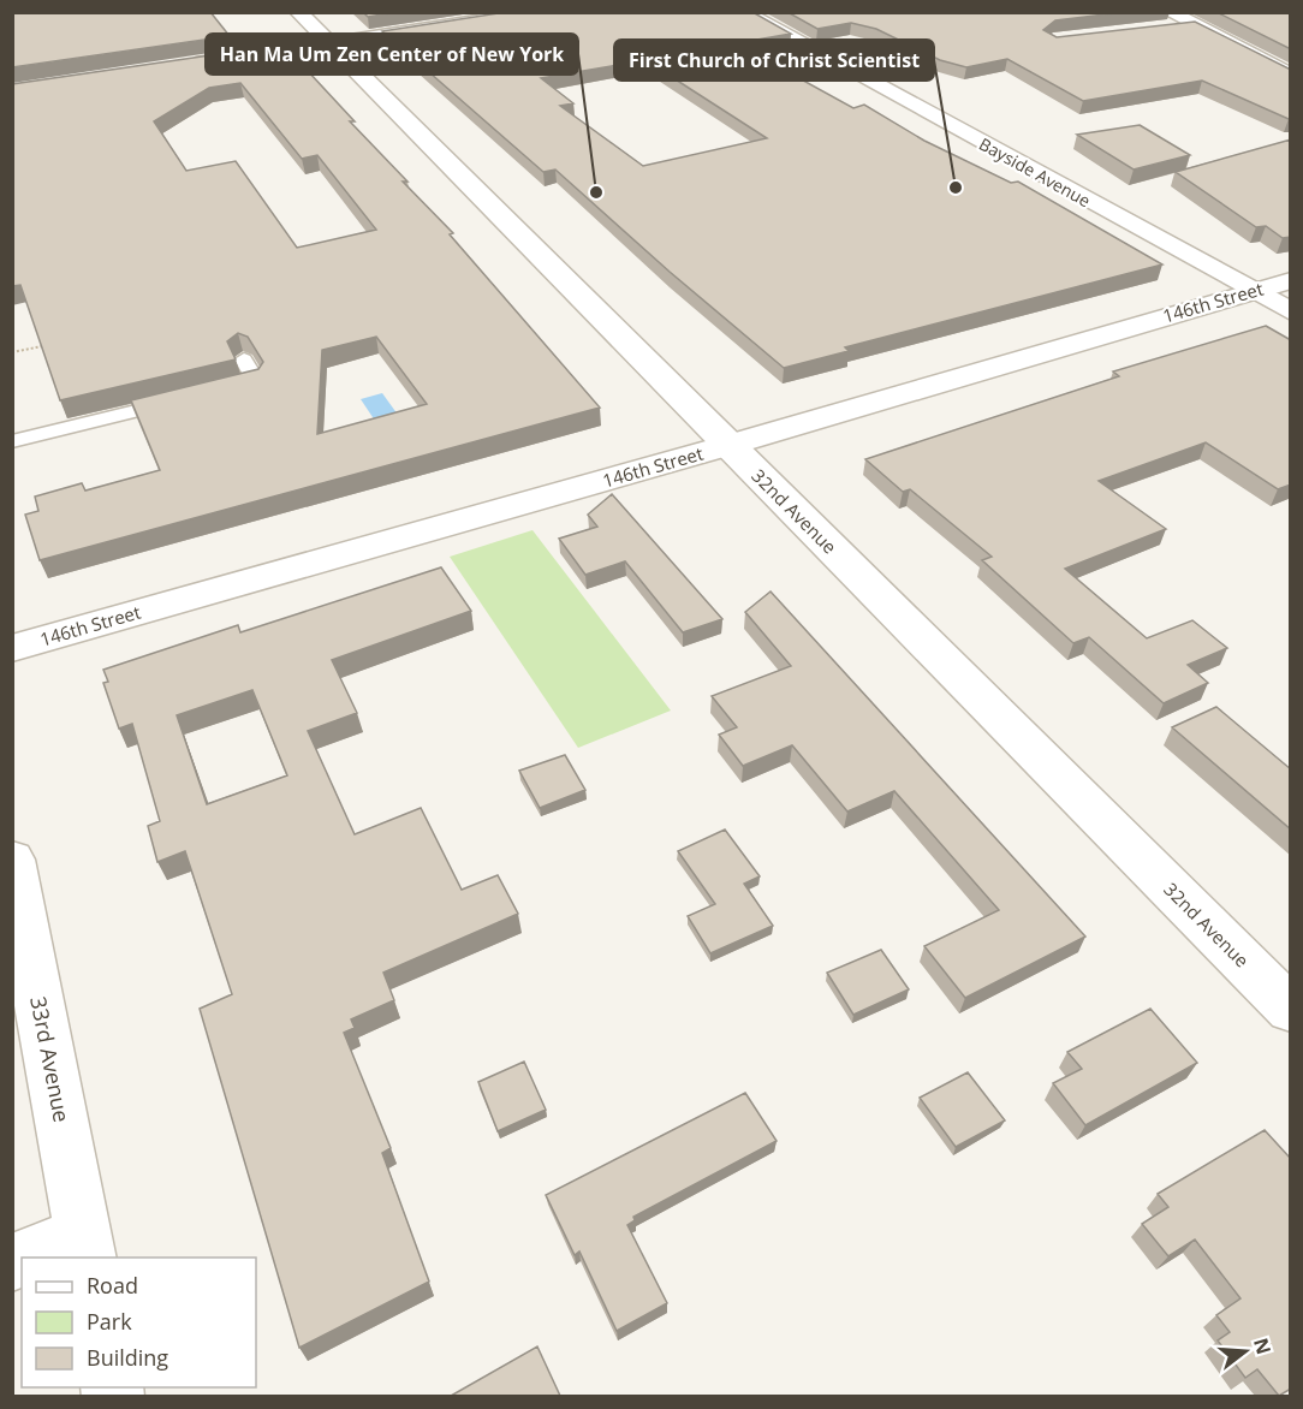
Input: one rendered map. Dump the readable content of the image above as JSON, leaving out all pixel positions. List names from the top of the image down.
{
  "streets": {
    "street": [
      "Bayside Avenue",
      "146th Street",
      "32nd Avenue",
      "33rd Avenue"
    ]
  },
  "crossings": [
    ["Bayside Avenue", "146th Street"],
    ["146th Street", "32nd Avenue"]
  ],
  "places": ["First Church of Christ Scientist", "Han Ma Um Zen Center of New York"],
  "legend": ["Road", "Park", "Building"],
  "north": "right"
}
